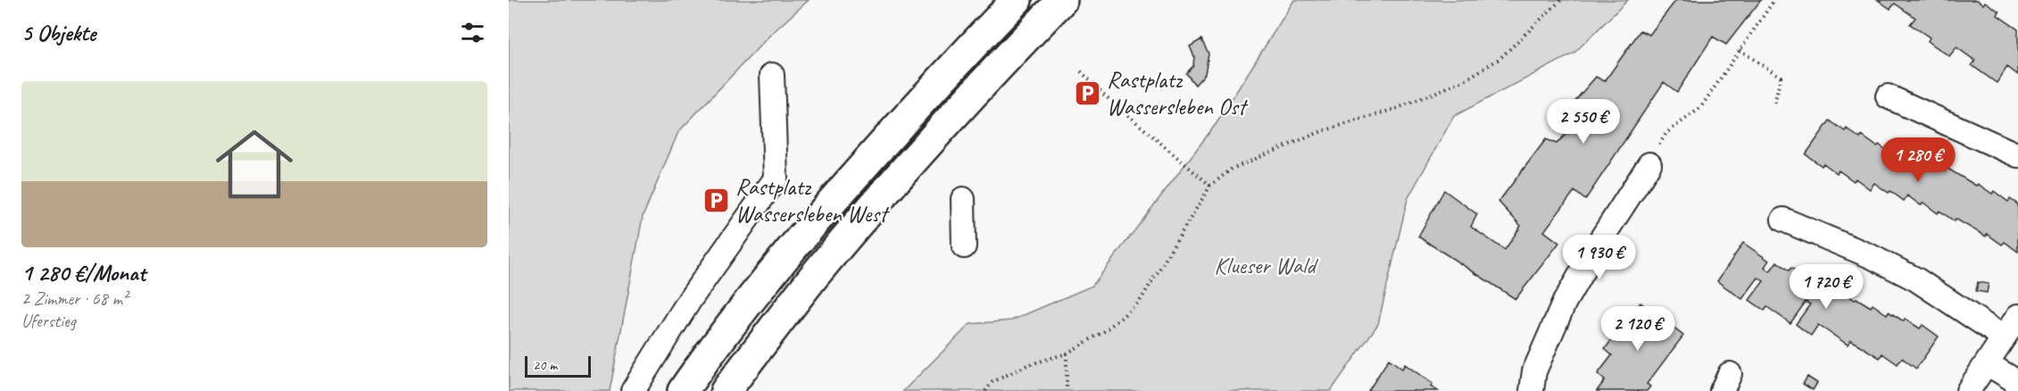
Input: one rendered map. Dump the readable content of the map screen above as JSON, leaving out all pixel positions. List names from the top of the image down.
{
  "parks": ["Klueser Wald"],
  "places": {
    "parking": ["Rastplatz Wassersleben Ost", "Rastplatz Wassersleben West"]
  },
  "scale_bar": "20 m",
  "page": {
    "heading": "5 Objekte",
    "list": [
      {
        "name": "1 280 €/Monat",
        "note": "2 Zimmer · 68 m² · Uferstieg"
      }
    ],
    "price": [
      "2 550 €",
      "1 280 €",
      "1 930 €",
      "1 720 €",
      "2 120 €"
    ],
    "scale": "20 m"
  }
}
